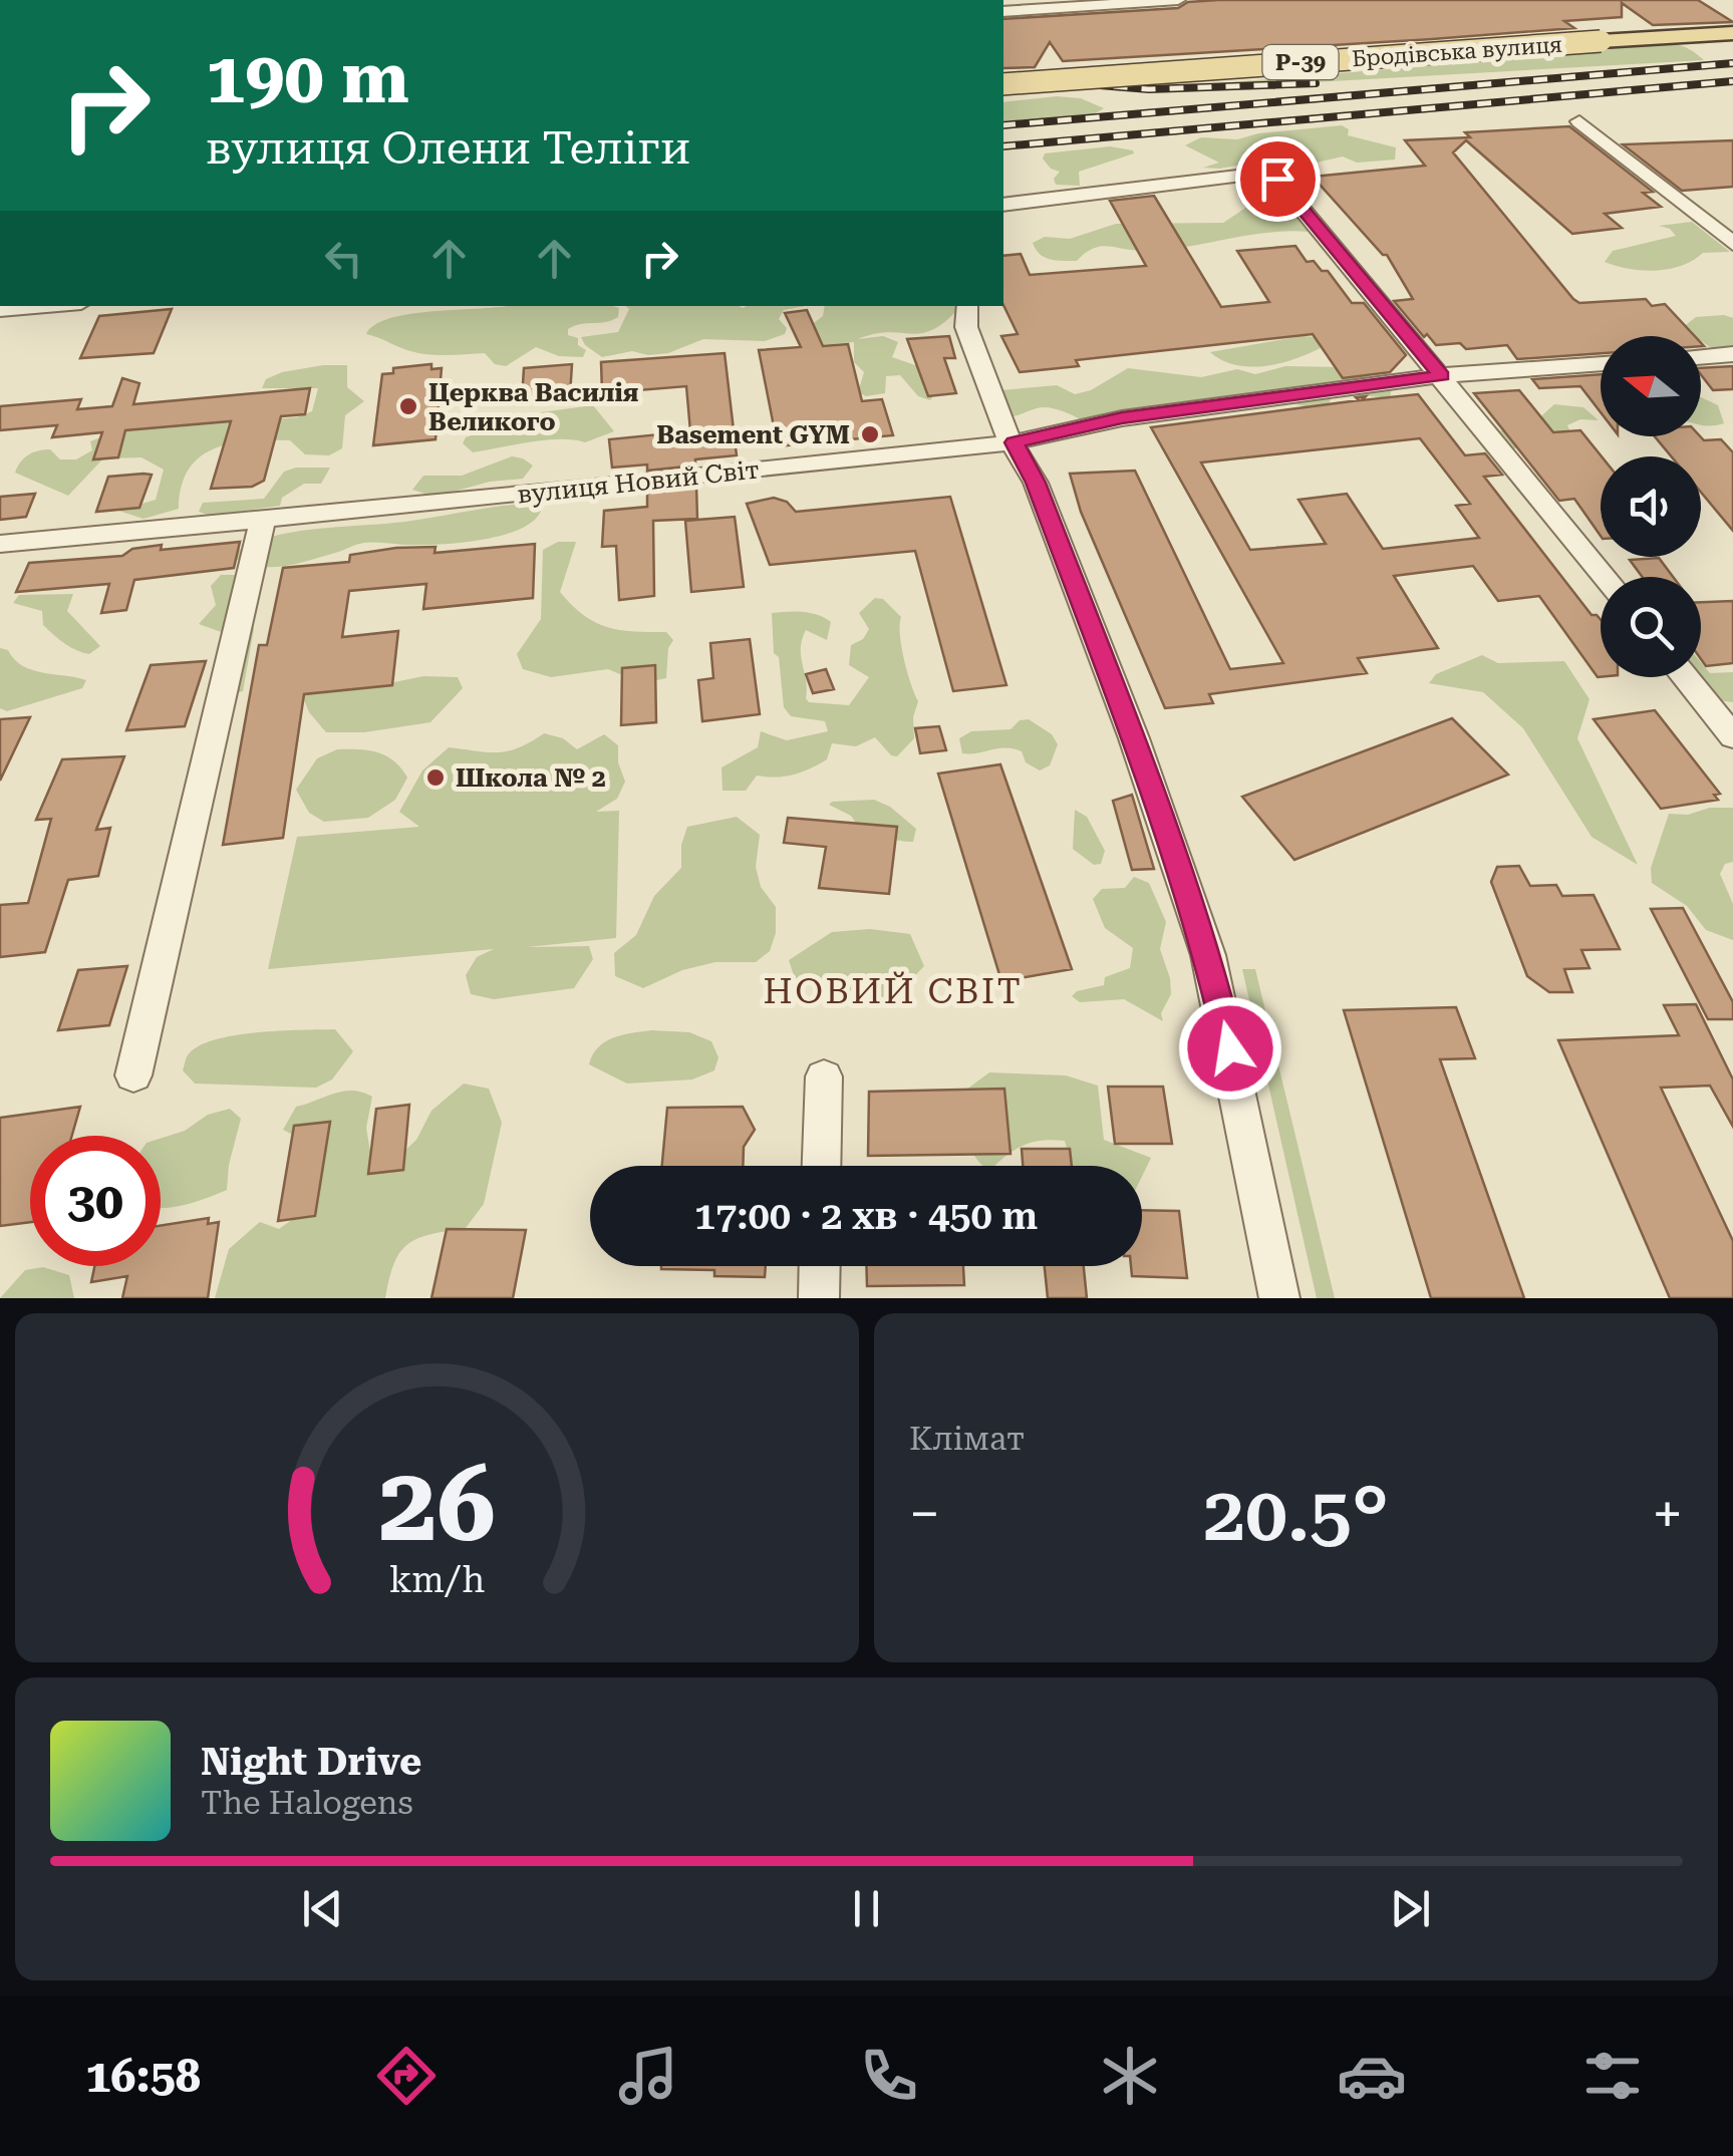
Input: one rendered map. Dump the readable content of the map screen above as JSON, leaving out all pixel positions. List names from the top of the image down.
{
  "streets": {
    "main road": ["Бродівська вулиця", "Р-39"],
    "street": ["вулиця Новий Світ"]
  },
  "districts": ["НОВИЙ СВІТ"],
  "places": ["Церква Василія Великого", "Basement GYM", "Школа № 2"],
  "north": "left",
  "page": {
    "turn": ["190 m", "вулиця Олени Теліги"],
    "limit": "30",
    "trip": "17:00 · 2 хв · 450 m",
    "tile": "Клімат",
    "heat": ["−", "20.5°", "+"],
    "song": ["Night Drive", "The Halogens"],
    "tabs": "16:58",
    "gauge": ["26", "km/h"]
  }
}
